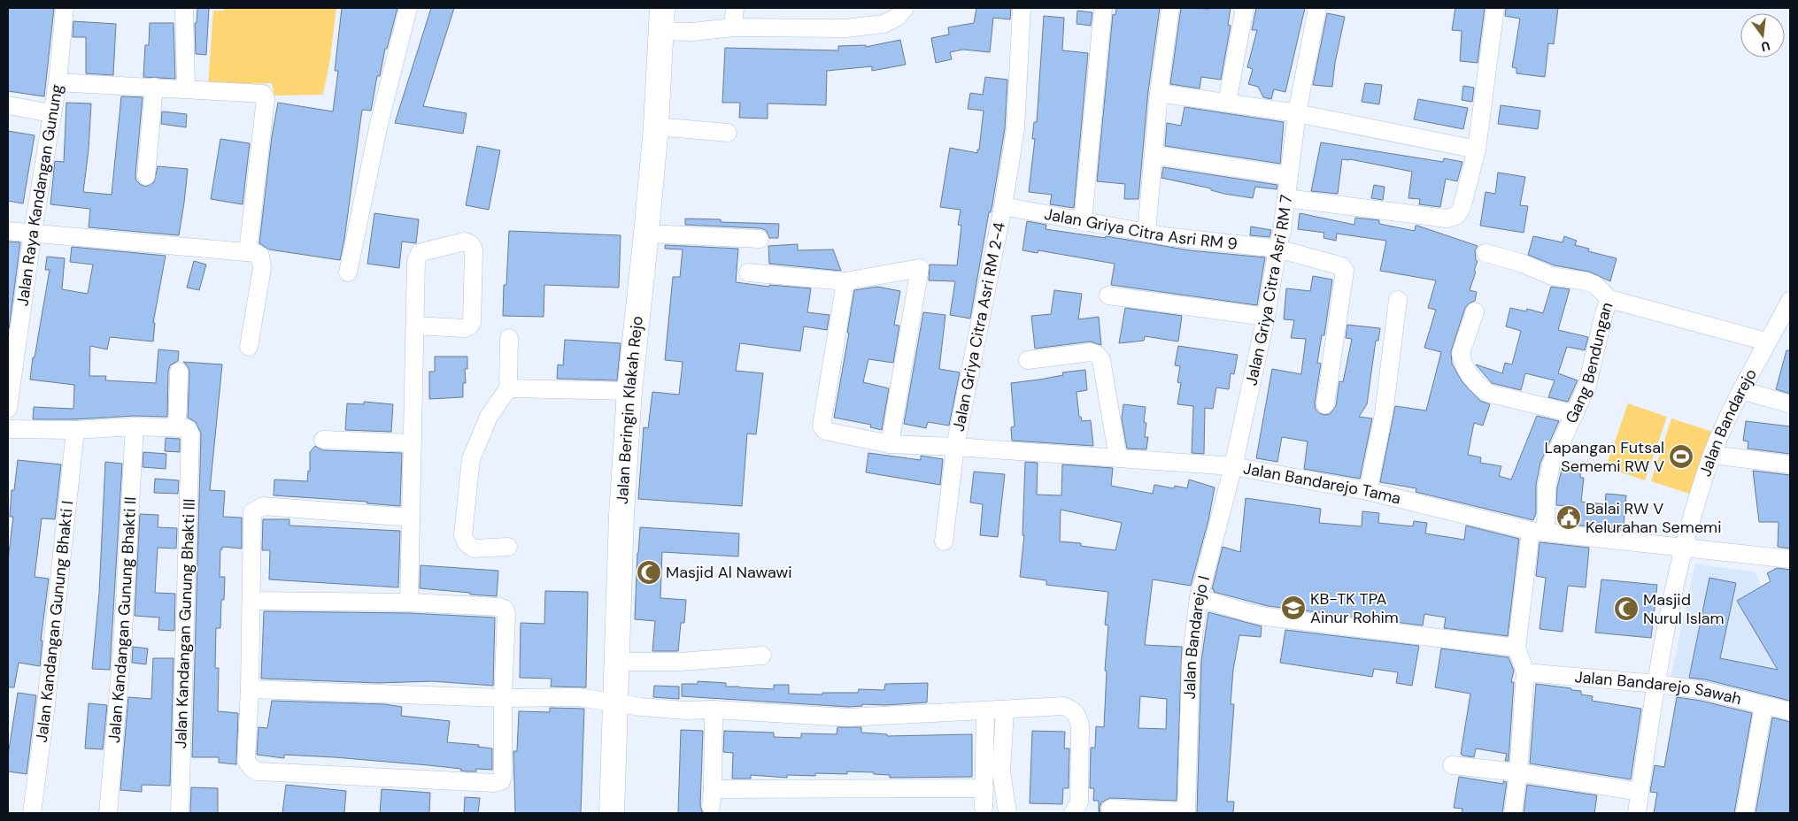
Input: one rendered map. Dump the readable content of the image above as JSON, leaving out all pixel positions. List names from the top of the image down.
{
  "streets": {
    "street": [
      "Jalan Raya Kandangan Gunung",
      "Jalan Griya Citra Asri RM 9",
      "Jalan Griya Citra Asri RM 7",
      "Jalan Griya Citra Asri RM 2-4",
      "Gang Bendungan",
      "Jalan Beringin Klakah Rejo",
      "Jalan Bandarejo",
      "Jalan Bandarejo Tama",
      "Jalan Kandangan Gunung Bhakti II",
      "Jalan Kandangan Gunung Bhakti I",
      "Jalan Kandangan Gunung Bhakti III",
      "Jalan Bandarejo I",
      "Jalan Bandarejo Sawah"
    ]
  },
  "crossings": [
    ["Jalan Griya Citra Asri RM 9", "Jalan Griya Citra Asri RM 7"],
    ["Jalan Griya Citra Asri RM 9", "Jalan Griya Citra Asri RM 2-4"],
    ["Jalan Griya Citra Asri RM 7", "Jalan Bandarejo Tama"],
    ["Jalan Griya Citra Asri RM 7", "Jalan Bandarejo I"],
    ["Jalan Griya Citra Asri RM 2-4", "Jalan Bandarejo Tama"],
    ["Gang Bendungan", "Jalan Bandarejo"],
    ["Gang Bendungan", "Jalan Bandarejo Tama"],
    ["Jalan Bandarejo", "Jalan Bandarejo Tama"],
    ["Jalan Bandarejo", "Jalan Bandarejo Sawah"],
    ["Jalan Bandarejo Tama", "Jalan Bandarejo I"]
  ],
  "places": {
    "sports": ["Lapangan Futsal Sememi RW V"],
    "public building": ["Balai RW V Kelurahan Sememi"],
    "mosque": ["Masjid Al Nawawi", "Masjid Nurul Islam"],
    "school or university": ["KB-TK TPA Ainur Rohim"]
  },
  "north": "bottom"
}
